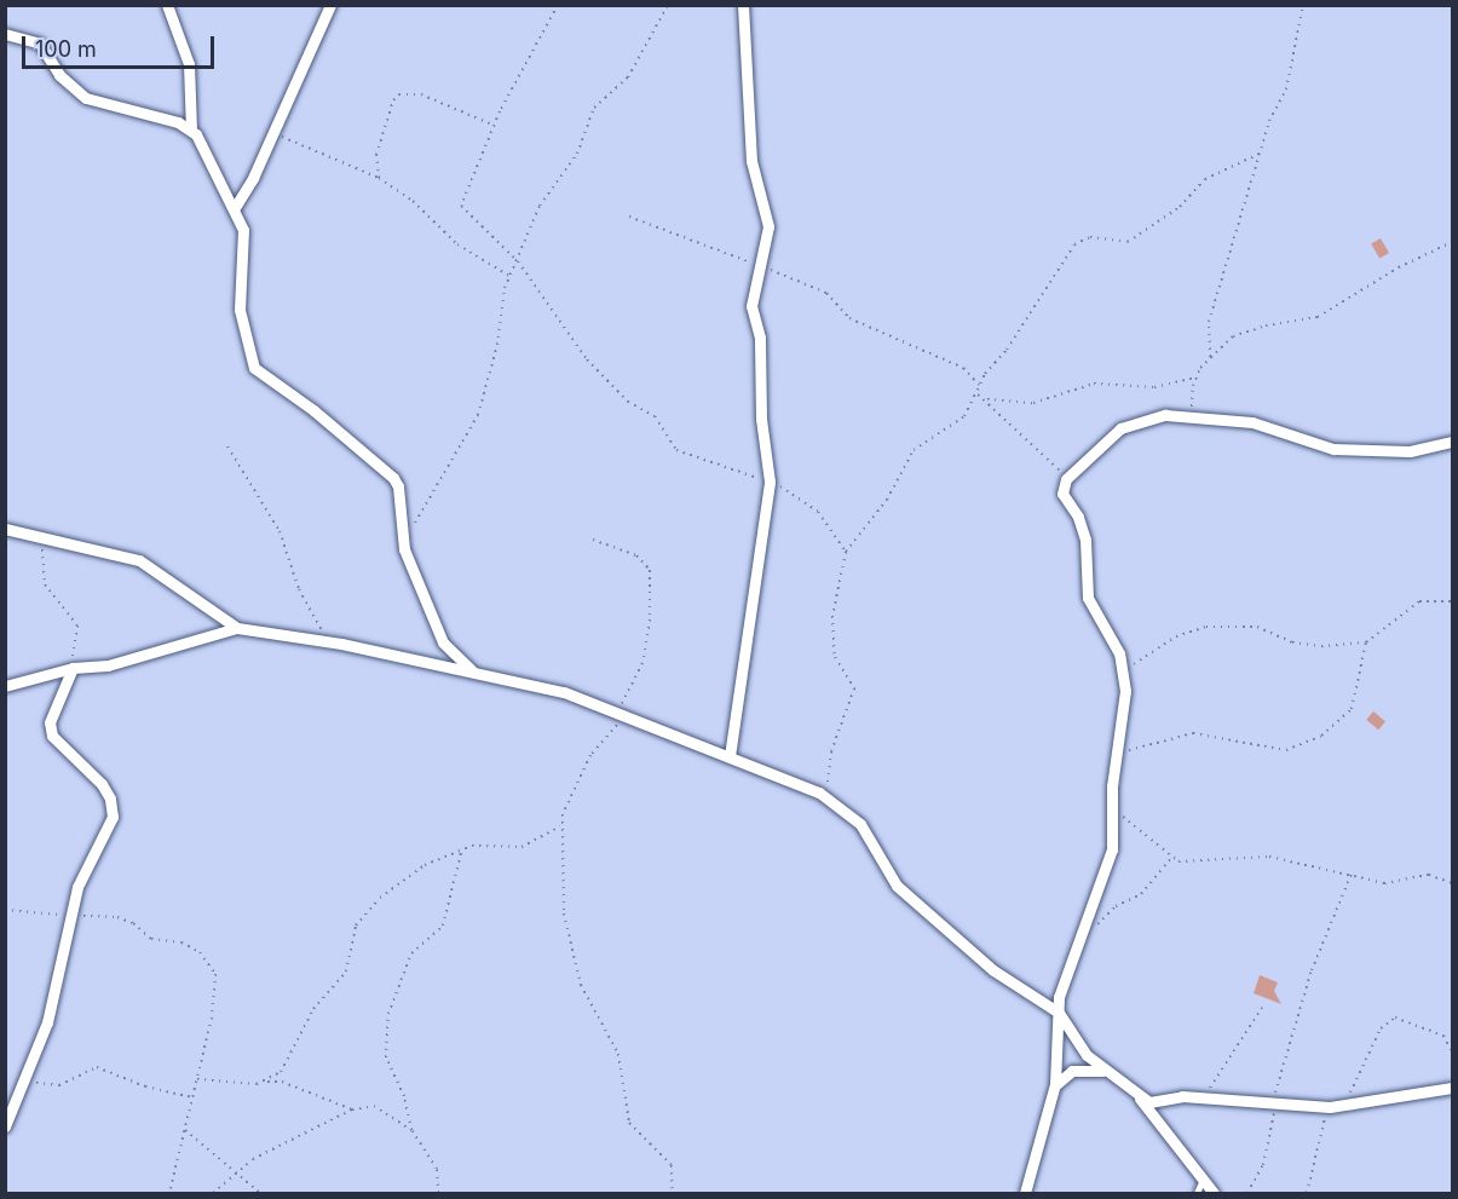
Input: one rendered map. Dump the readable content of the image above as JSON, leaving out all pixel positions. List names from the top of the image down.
{
  "scale_bar": "100 m"
}
